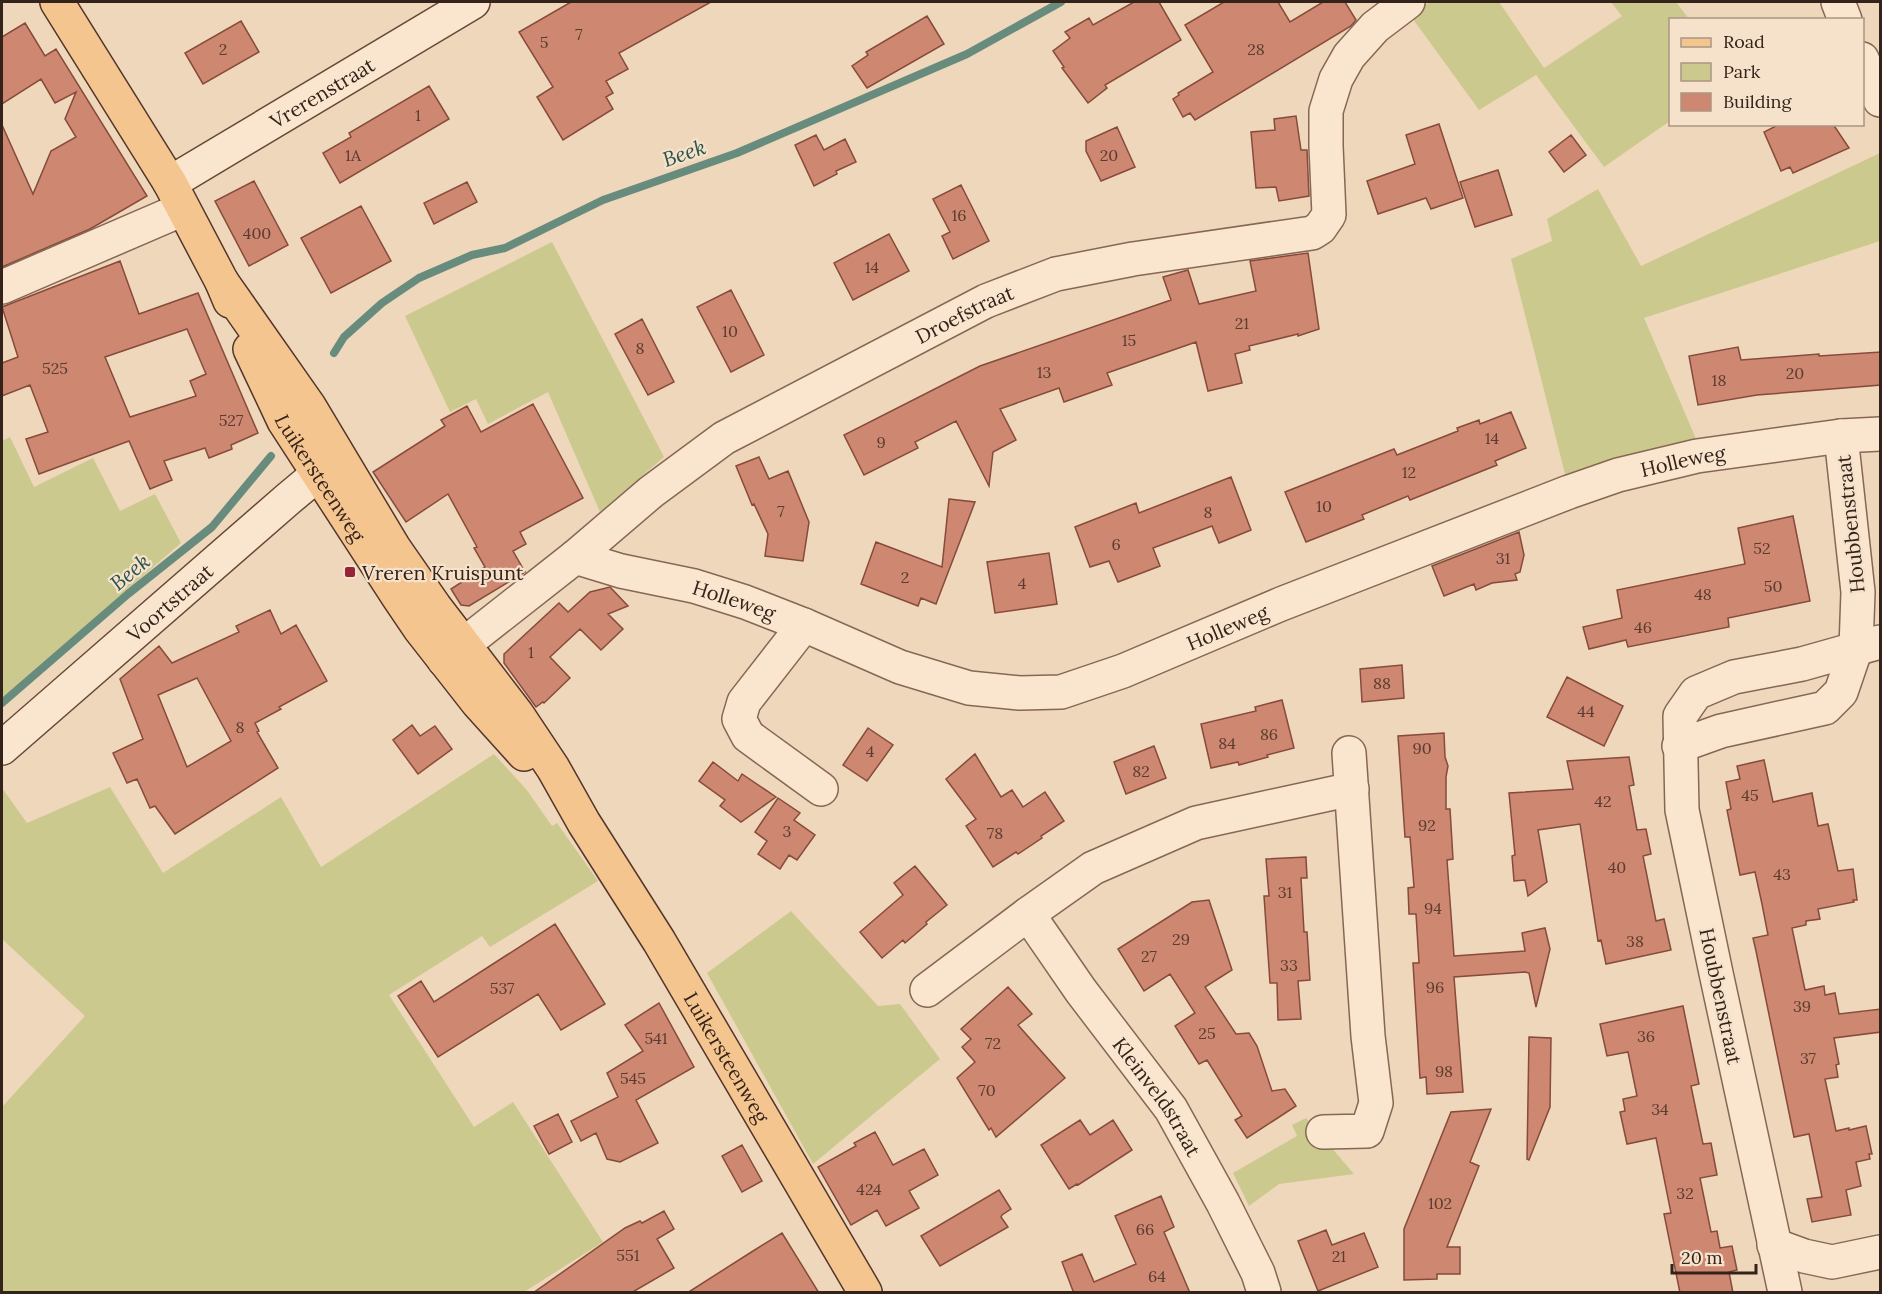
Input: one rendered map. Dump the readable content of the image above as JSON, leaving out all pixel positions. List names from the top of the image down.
{
  "streets": {
    "main road": ["Luikersteenweg"],
    "street": [
      "Vrerenstraat",
      "Droefstraat",
      "Holleweg",
      "Houbbenstraat",
      "Voortstraat",
      "Kleinveldstraat"
    ]
  },
  "crossings": [
    ["Vrerenstraat", "Luikersteenweg"],
    ["Droefstraat", "Holleweg"],
    ["Droefstraat", "Luikersteenweg"],
    ["Holleweg", "Houbbenstraat"],
    ["Luikersteenweg", "Voortstraat"]
  ],
  "water": ["Beek"],
  "places": {
    "transit": ["Vreren Kruispunt"]
  },
  "house_numbers": [
    "7",
    "5",
    "2",
    "28",
    "1",
    "1A",
    "20",
    "16",
    "400",
    "14",
    "21",
    "10",
    "15",
    "8",
    "525",
    "13",
    "20",
    "18",
    "527",
    "14",
    "9",
    "12",
    "10",
    "7",
    "8",
    "6",
    "52",
    "31",
    "2",
    "4",
    "50",
    "48",
    "46",
    "1",
    "88",
    "44",
    "8",
    "86",
    "84",
    "90",
    "4",
    "82",
    "45",
    "42",
    "92",
    "3",
    "78",
    "40",
    "43",
    "31",
    "94",
    "29",
    "38",
    "27",
    "33",
    "96",
    "537",
    "39",
    "25",
    "36",
    "541",
    "72",
    "37",
    "98",
    "545",
    "70",
    "34",
    "424",
    "32",
    "102",
    "66",
    "551",
    "21",
    "64"
  ],
  "legend": ["Road", "Park", "Building"],
  "scale_bar": "20 m"
}
